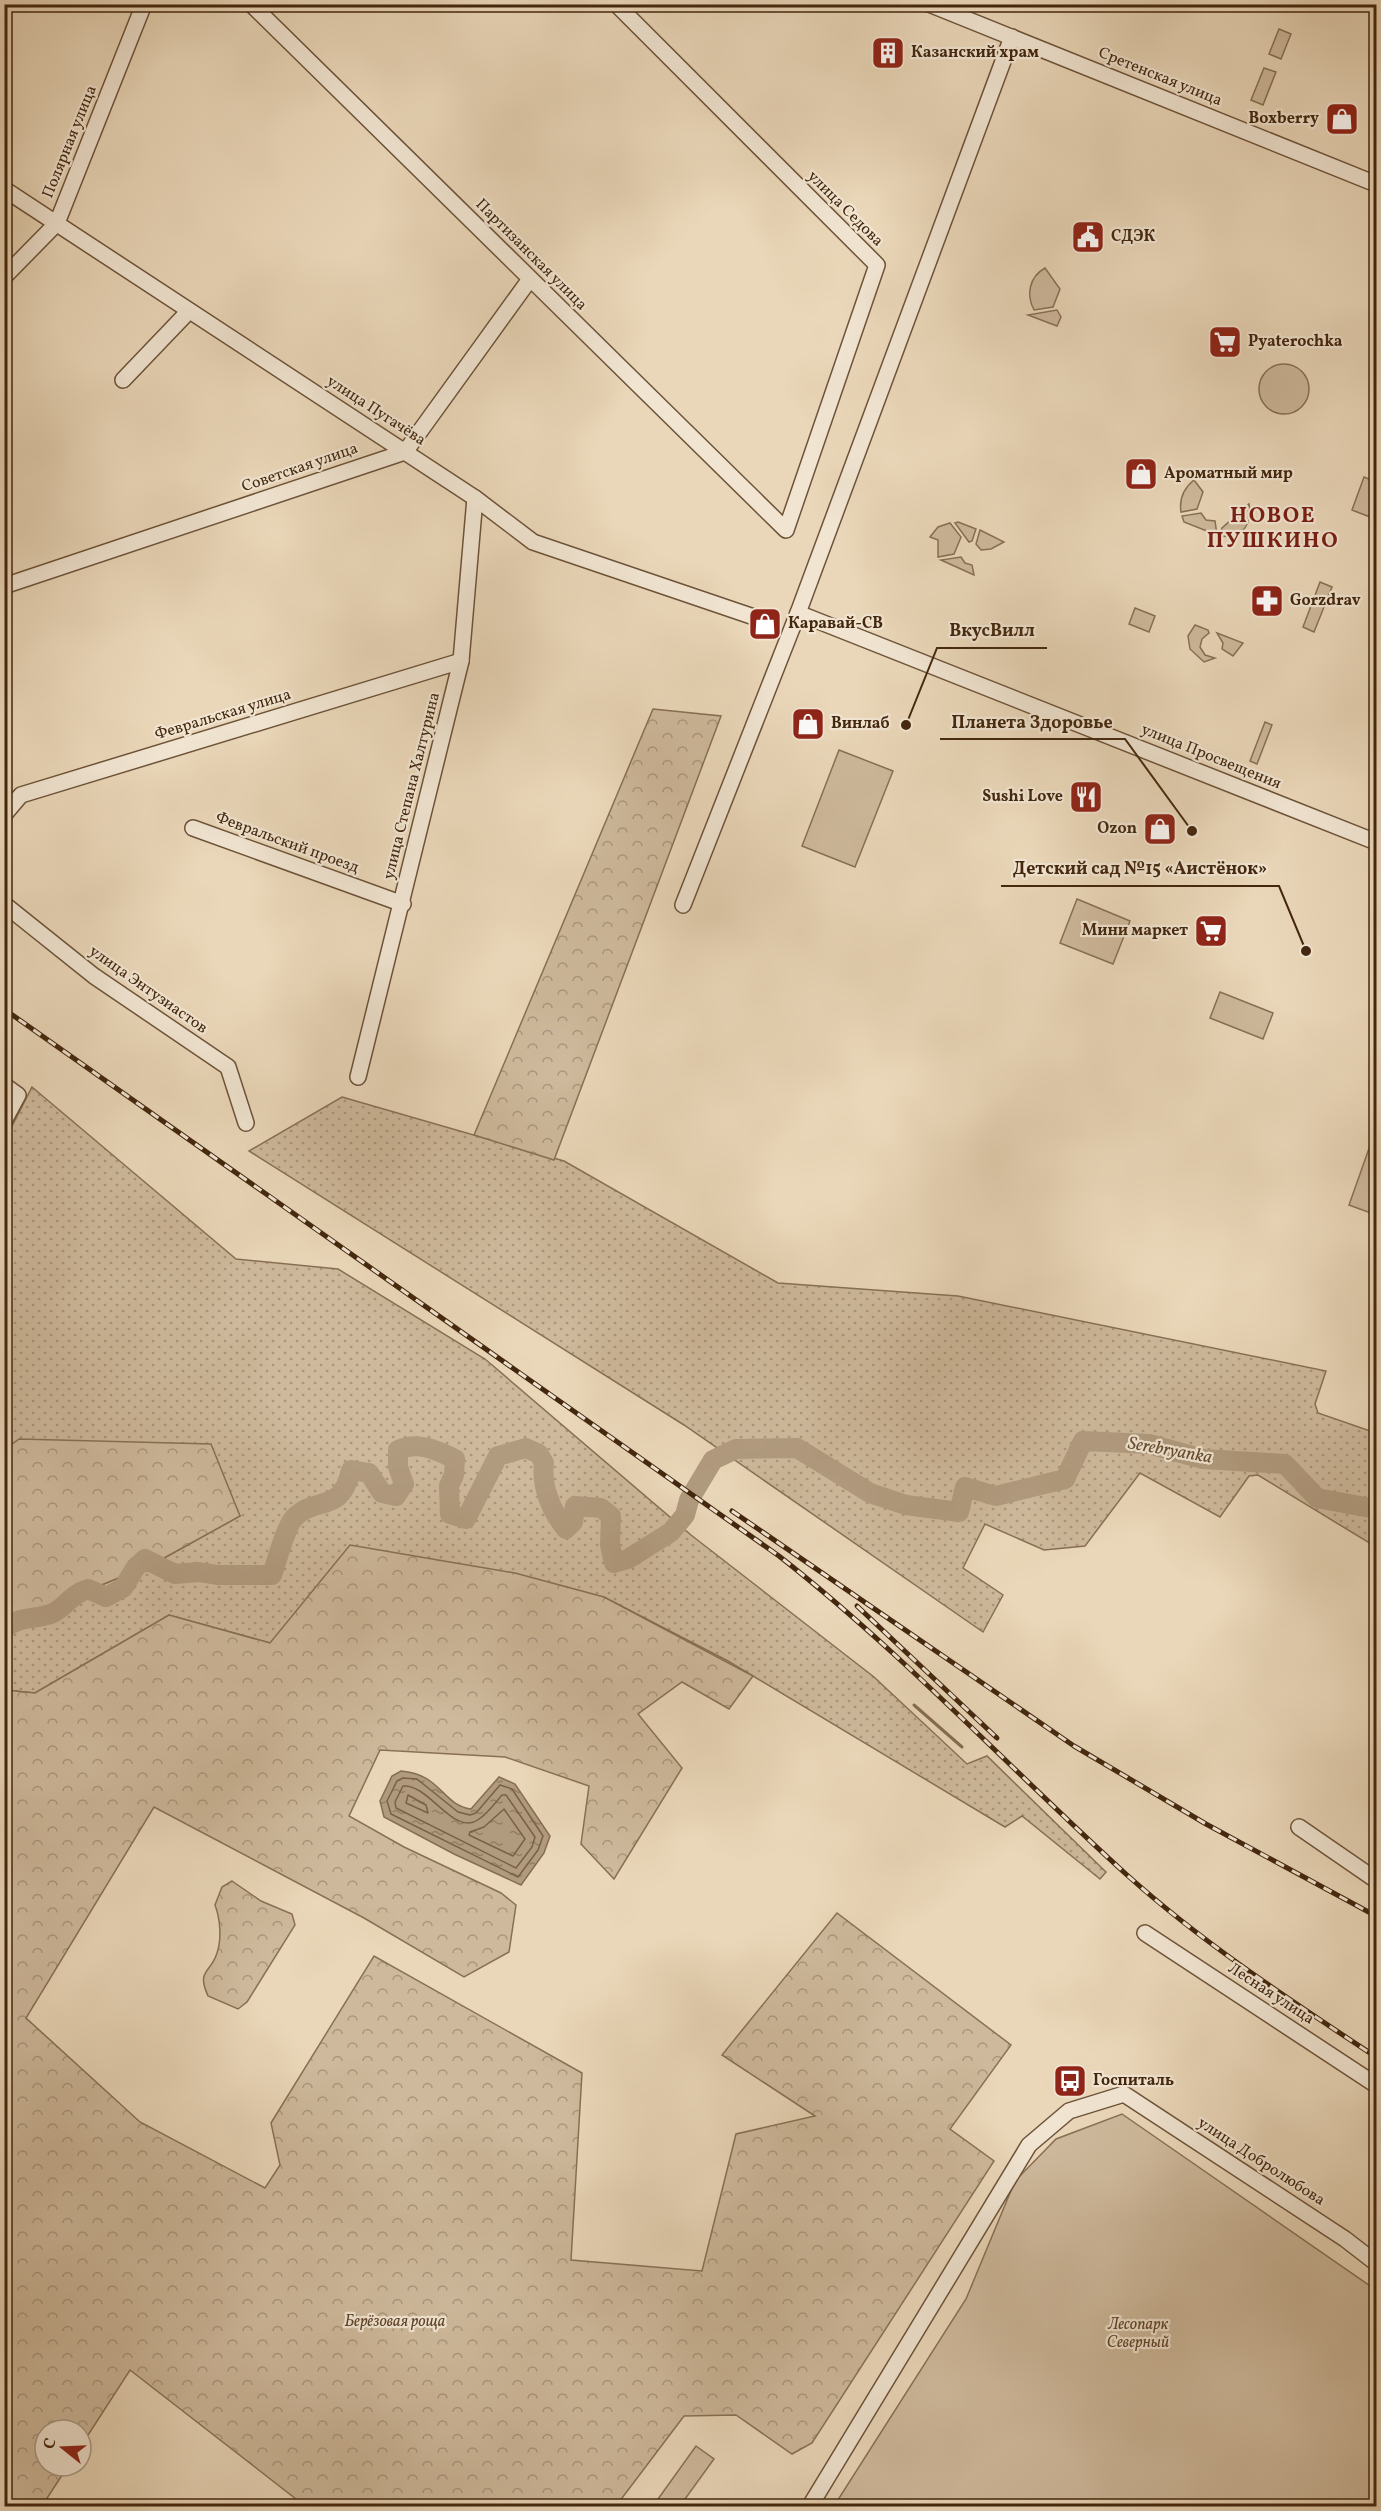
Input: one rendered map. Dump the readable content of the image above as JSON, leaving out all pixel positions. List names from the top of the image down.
{
  "streets": {
    "street": [
      "Сретенская улица",
      "Полярная улица",
      "улица Седова",
      "Партизанская улица",
      "улица Пугачёва",
      "Советская улица",
      "Февральская улица",
      "улица Просвещения",
      "улица Степана Халтурина",
      "Февральский проезд",
      "улица Энтузиастов",
      "Лесная улица",
      "улица Добролюбова"
    ]
  },
  "crossings": [
    ["Полярная улица", "улица Пугачёва"],
    ["улица Седова", "Партизанская улица"],
    ["улица Пугачёва", "Советская улица"],
    ["улица Пугачёва", "улица Степана Халтурина"],
    ["Февральская улица", "улица Степана Халтурина"],
    ["улица Степана Халтурина", "Февральский проезд"]
  ],
  "districts": ["НОВОЕ ПУШКИНО"],
  "water": ["Serebryanka"],
  "parks": ["Берёзовая роща", "Лесопарк Северный"],
  "places": {
    "building": ["Казанский храм"],
    "shop": [
      "Boxberry",
      "Ароматный мир",
      "Каравай-СВ",
      "Винлаб",
      "Ozon"
    ],
    "public building": ["СДЭК"],
    "supermarket": ["Pyaterochka", "Мини маркет"],
    "pharmacy": ["Gorzdrav"],
    "other": ["ВкусВилл", "Планета Здоровье", "Детский сад №15 «Аистёнок»"],
    "restaurant": ["Sushi Love"],
    "bus stop": ["Госпиталь"]
  },
  "north": "left"
}
